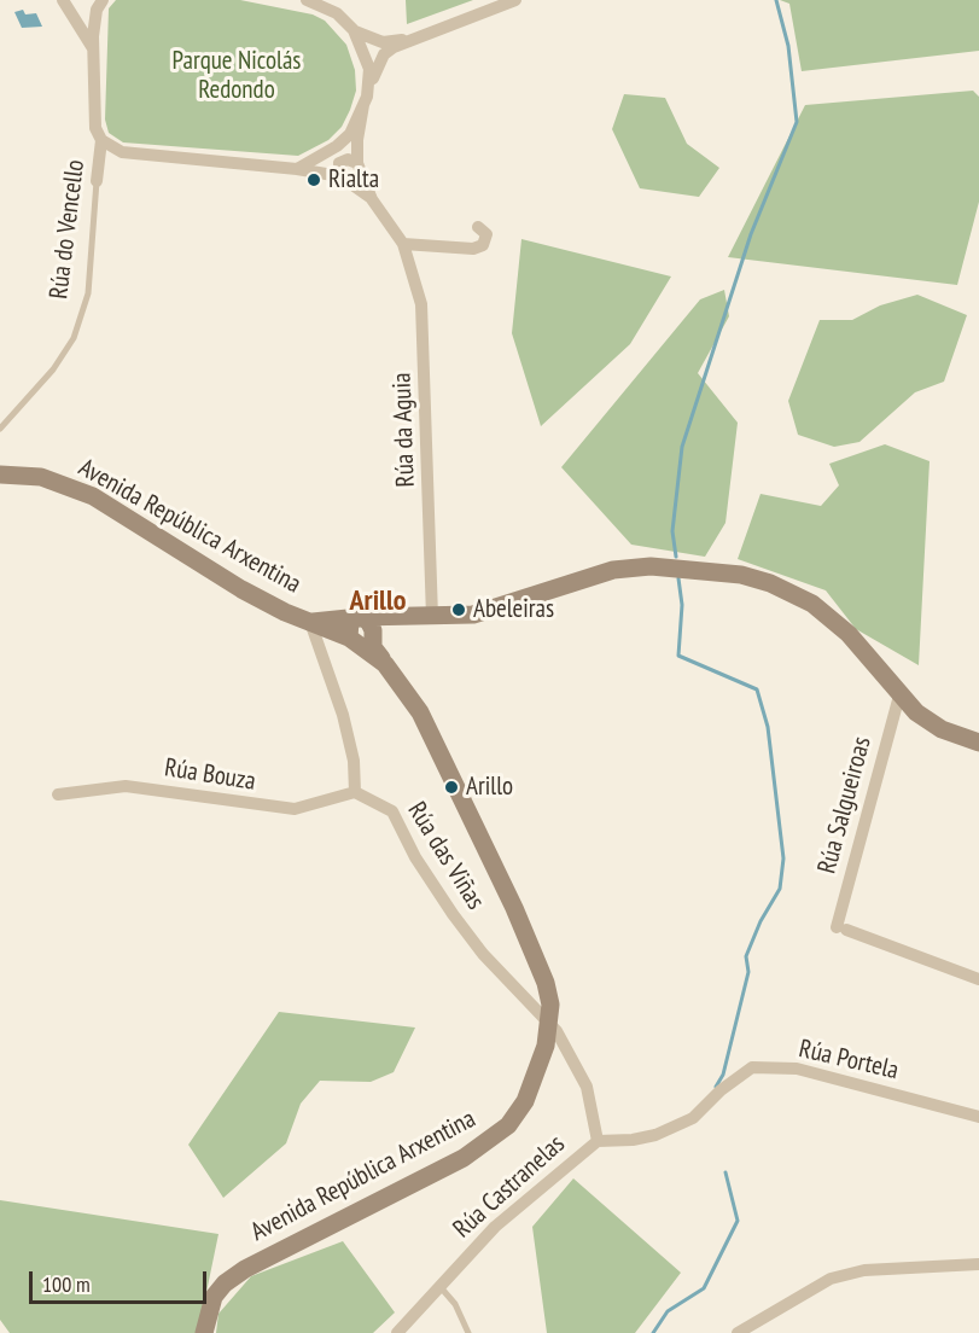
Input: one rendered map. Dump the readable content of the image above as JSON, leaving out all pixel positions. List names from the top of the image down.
{
  "streets": {
    "main road": ["Avenida República Arxentina"],
    "street": [
      "Rúa do Vencello",
      "Rúa da Aguia",
      "Rúa Bouza",
      "Rúa Salgueiroas",
      "Rúa das Viñas",
      "Rúa Portela",
      "Rúa Castranelas"
    ]
  },
  "crossings": [
    ["Rúa do Vencello", "Rúa da Aguia"],
    ["Avenida República Arxentina", "Rúa das Viñas"],
    ["Avenida República Arxentina", "Rúa Castranelas"],
    ["Rúa Bouza", "Rúa das Viñas"],
    ["Rúa das Viñas", "Rúa Castranelas"],
    ["Rúa Portela", "Rúa Castranelas"]
  ],
  "districts": ["Arillo"],
  "parks": ["Parque Nicolás Redondo"],
  "places": ["Rialta", "Abeleiras", "Arillo"],
  "scale_bar": "100 m"
}
